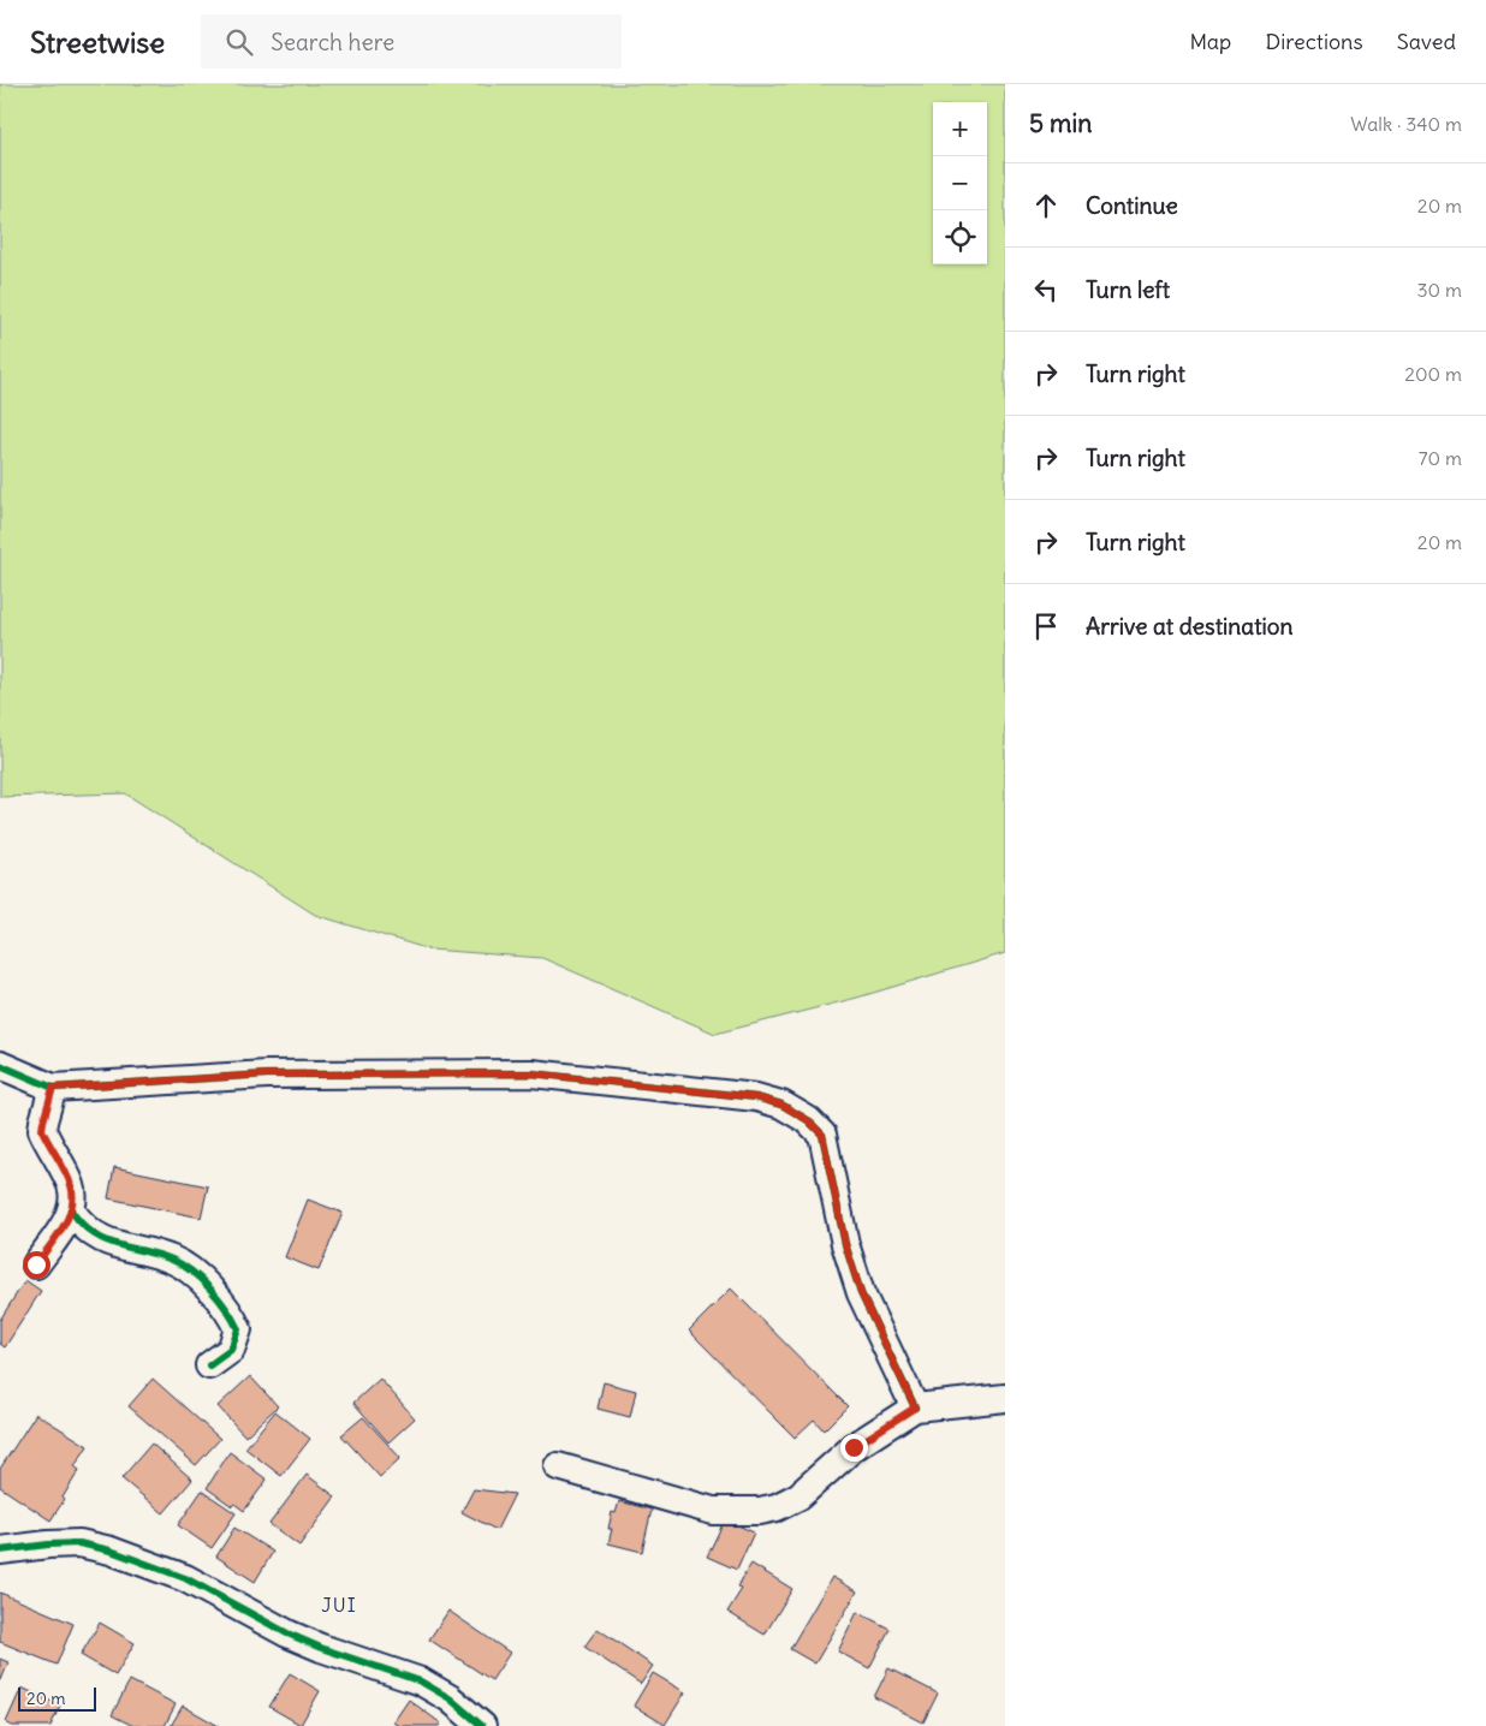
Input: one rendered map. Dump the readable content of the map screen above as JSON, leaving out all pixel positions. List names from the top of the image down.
{
  "districts": ["JUI"],
  "scale_bar": "20 m",
  "page": {
    "header": "Streetwise",
    "search": "Search here",
    "nav": ["Map", "Directions", "Saved"],
    "heading": ["5 min", "Walk · 340 m"],
    "map_buttons": ["+", "−"],
    "list": [
      ["Continue", "20 m"],
      ["Turn left", "30 m"],
      ["Turn right", "200 m"],
      ["Turn right", "70 m"],
      ["Turn right", "20 m"],
      "Arrive at destination"
    ],
    "scale": "20 m"
  }
}
